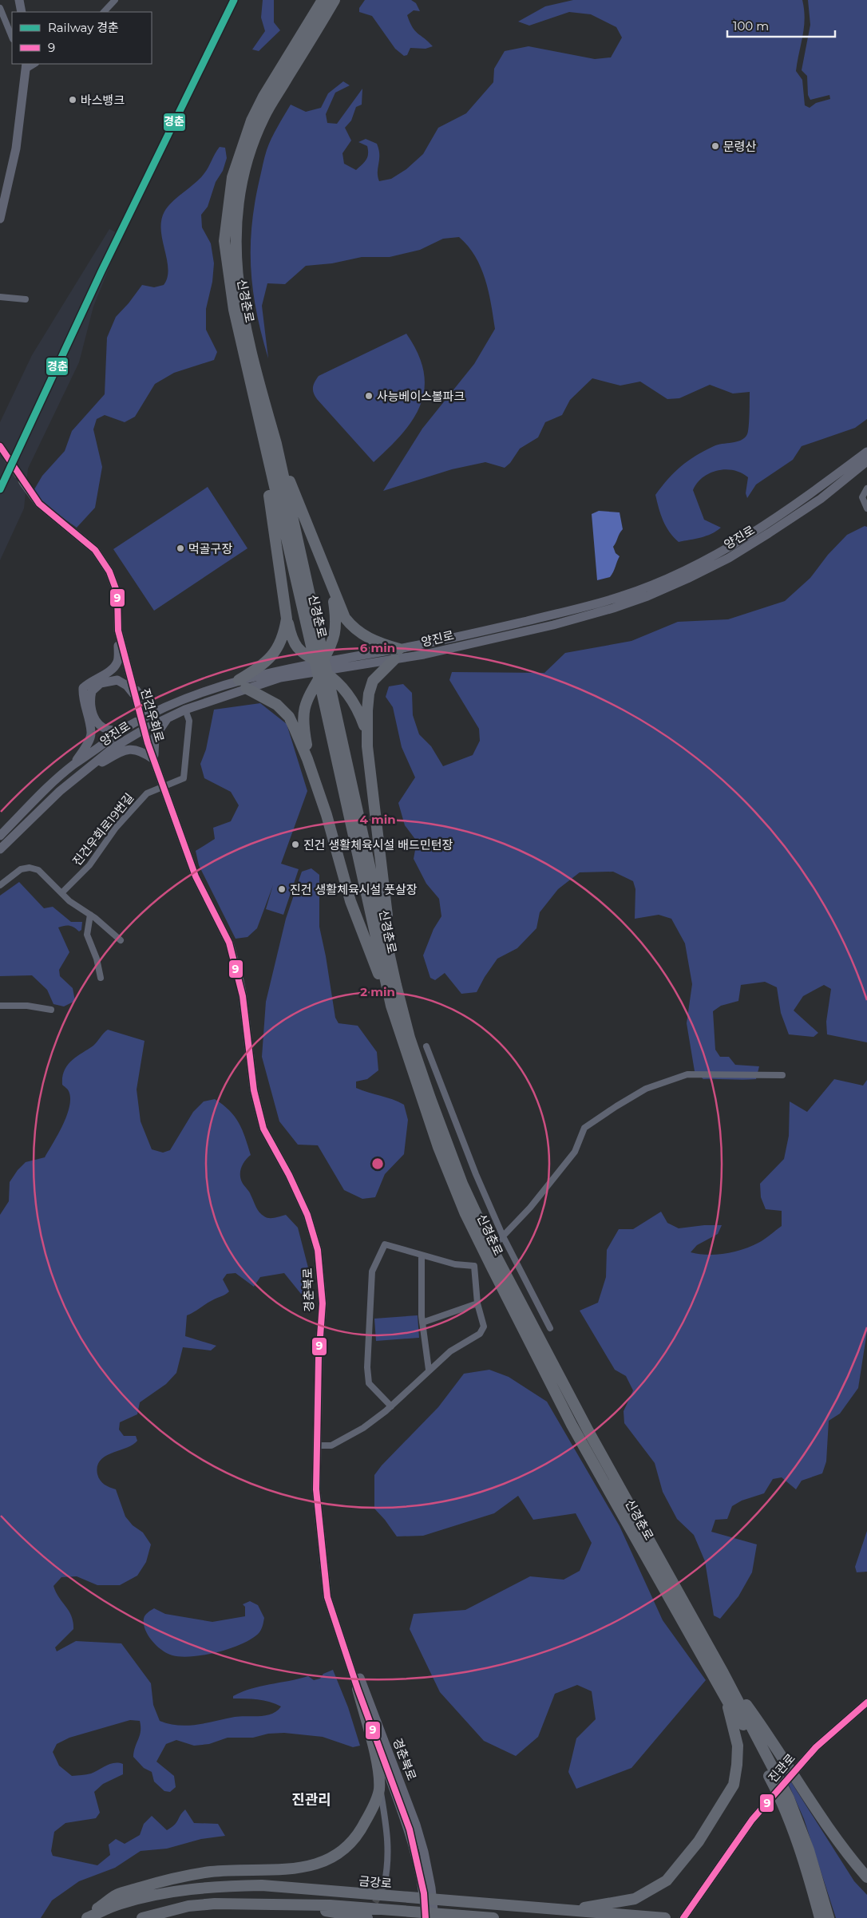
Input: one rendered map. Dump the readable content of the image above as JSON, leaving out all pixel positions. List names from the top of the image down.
{
  "streets": {
    "highway": ["신경춘로", "금강로"],
    "main road": [
      "양진로",
      "진건우회로",
      "경춘북로",
      "진관로"
    ],
    "street": ["진건우회로19번길"]
  },
  "crossings": [
    ["양진로", "진건우회로"],
    ["양진로", "진건우회로19번길"],
    ["진건우회로", "진건우회로19번길"],
    ["진건우회로", "경춘북로"]
  ],
  "districts": ["진관리"],
  "places": [
    "바스뱅크",
    "문령산",
    "사능베이스볼파크",
    "먹골구장",
    "진건 생활체육시설 배드민턴장",
    "진건 생활체육시설 풋살장"
  ],
  "lines": ["rail line 경춘", "transit line 9"],
  "legend": ["Railway 경춘", "9"],
  "scale_bar": "100 m",
  "rings": ["6 min", "4 min", "2 min"]
}
